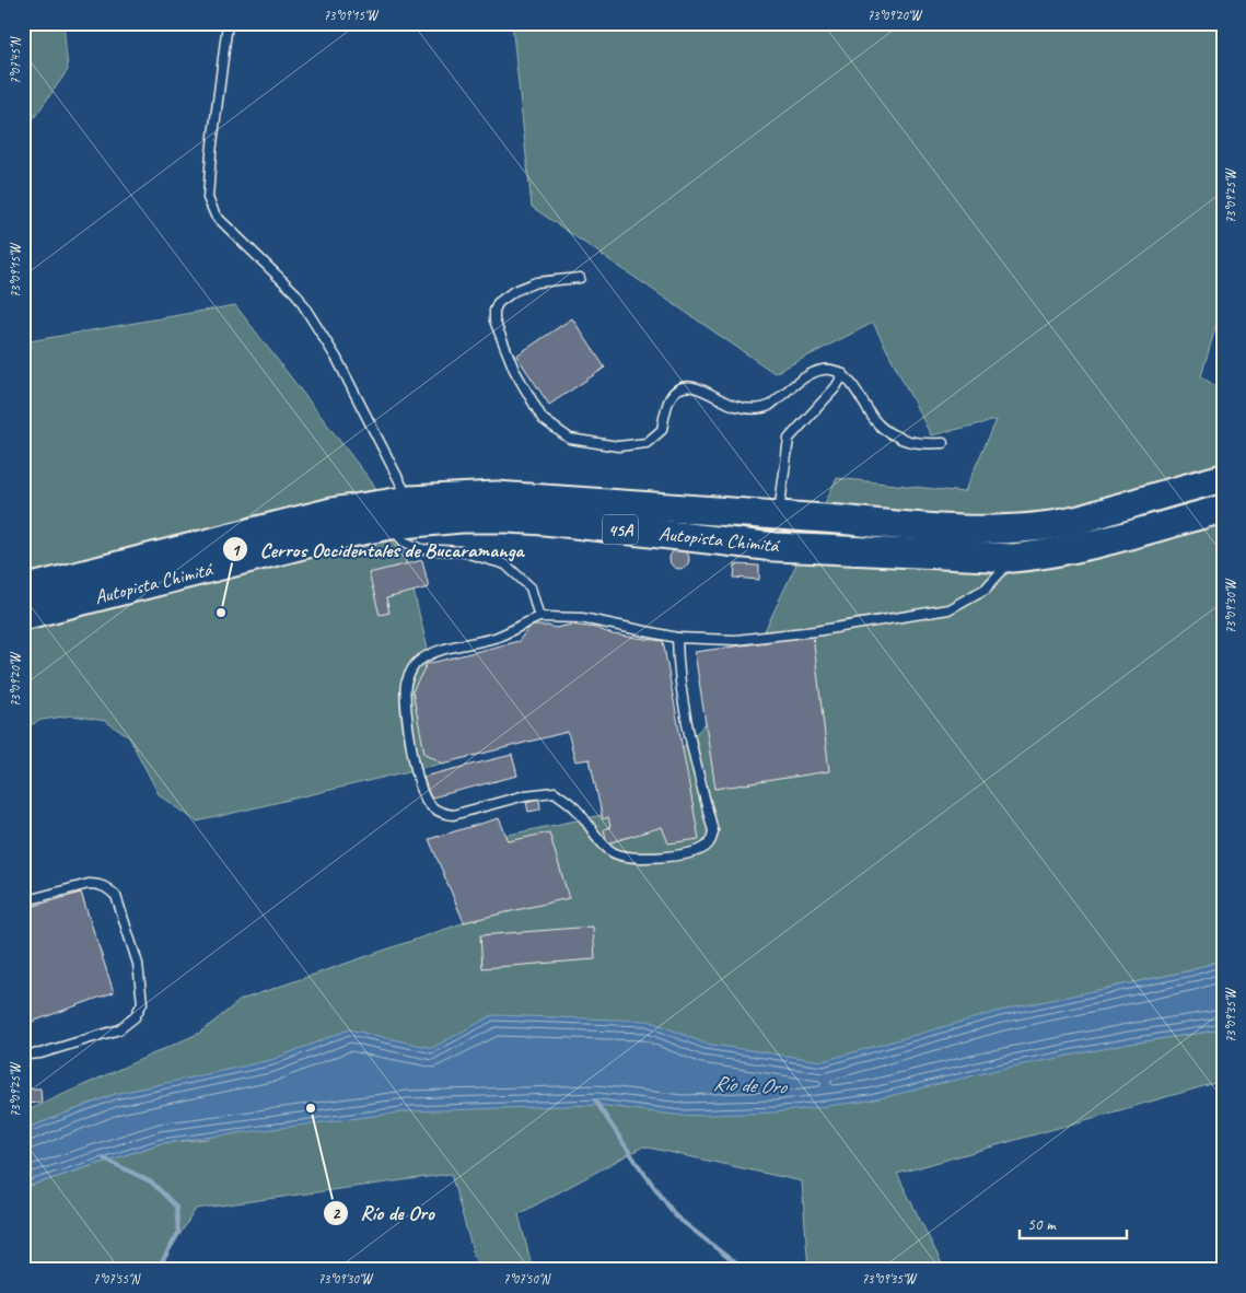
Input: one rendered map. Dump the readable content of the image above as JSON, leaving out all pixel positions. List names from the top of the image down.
{
  "streets": {
    "highway": ["45A", "Autopista Chimitá"]
  },
  "water": ["Río de Oro"],
  "places": ["Cerros Occidentales de Bucaramanga", "Río de Oro"],
  "scale_bar": "50 m",
  "coordinates": [
    "73°09'15\"W",
    "73°09'20\"W",
    "7°07'45\"N",
    "73°09'25\"W",
    "73°09'30\"W",
    "73°09'35\"W",
    "7°07'55\"N",
    "7°07'50\"N"
  ]
}
